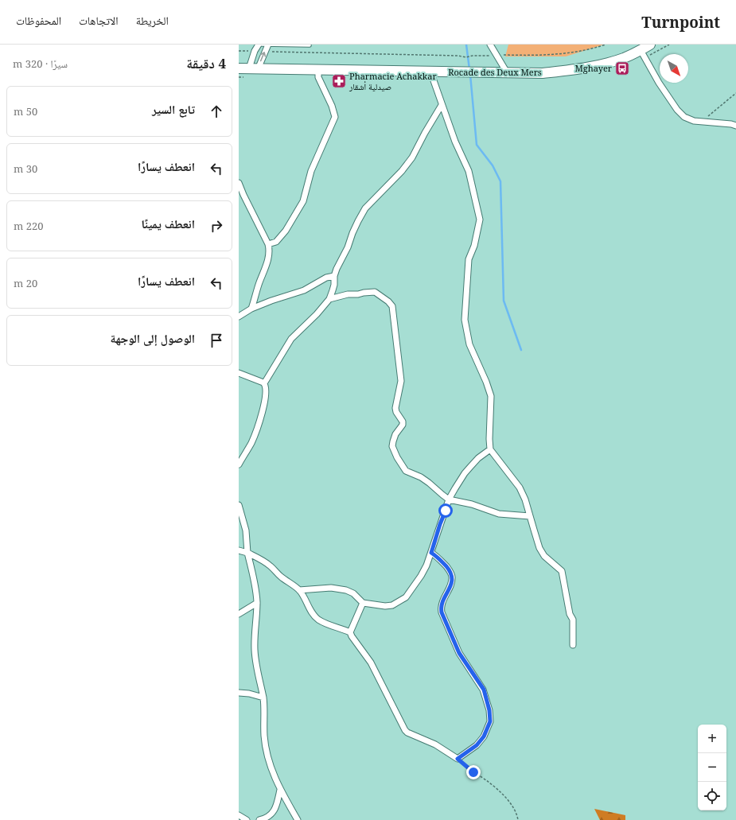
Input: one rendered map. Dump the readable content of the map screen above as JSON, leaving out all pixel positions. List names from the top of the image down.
{
  "streets": {
    "highway": ["Rocade des Deux Mers"]
  },
  "places": {
    "bus stop": ["Mghayer"],
    "pharmacy": ["Pharmacie Achakkar صيدلية أشقار"]
  },
  "north": "bottom right",
  "page": {
    "header": "Turnpoint",
    "nav": ["الخريطة", "الاتجاهات", "المحفوظات"],
    "heading": ["4 دقيقة", "سيرًا · 320 m"],
    "list": [
      ["تابع السير", "50 m"],
      ["انعطف يسارًا", "30 m"],
      ["انعطف يمينًا", "220 m"],
      ["انعطف يسارًا", "20 m"],
      "الوصول إلى الوجهة"
    ],
    "map_buttons": ["+", "−"]
  }
}
